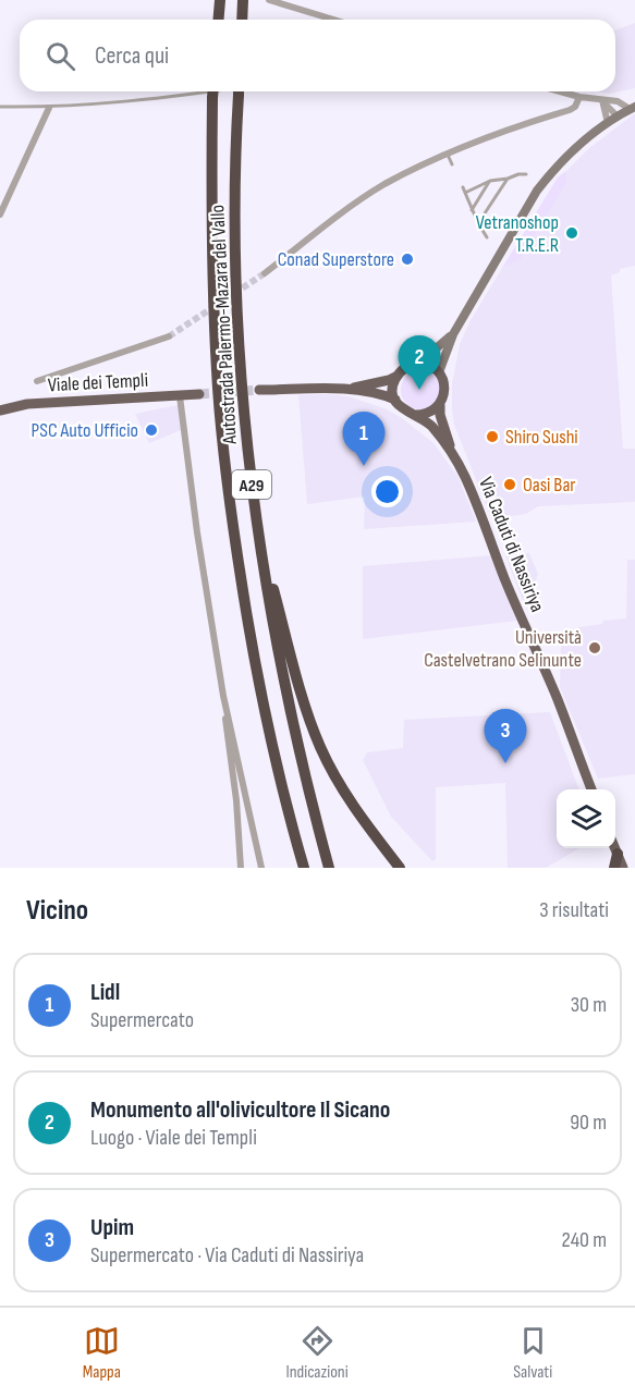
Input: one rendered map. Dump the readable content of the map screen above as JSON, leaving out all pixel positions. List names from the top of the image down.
{
  "streets": {
    "highway": ["Autostrada Palermo-Mazara del Vallo", "A29"],
    "main road": ["Viale dei Templi", "Via Caduti di Nassiriya"]
  },
  "places": [
    "Vetranoshop T.R.E.R",
    "Conad Superstore",
    "PSC Auto Ufficio",
    "Shiro Sushi",
    "Oasi Bar",
    "Università Castelvetrano Selinunte"
  ],
  "page": {
    "search": "Cerca qui",
    "pins": ["2", "1", "3"],
    "heading": ["Vicino", "3 risultati"],
    "list": [
      {
        "mark": "1",
        "name": "Lidl",
        "note": "Supermercato",
        "value": "30 m"
      },
      {
        "mark": "2",
        "name": "Monumento all'olivicultore Il Sicano",
        "note": "Luogo · Viale dei Templi",
        "value": "90 m"
      },
      {
        "mark": "3",
        "name": "Upim",
        "note": "Supermercato · Via Caduti di Nassiriya",
        "value": "240 m"
      }
    ],
    "nav": ["Mappa", "Indicazioni", "Salvati"]
  }
}
